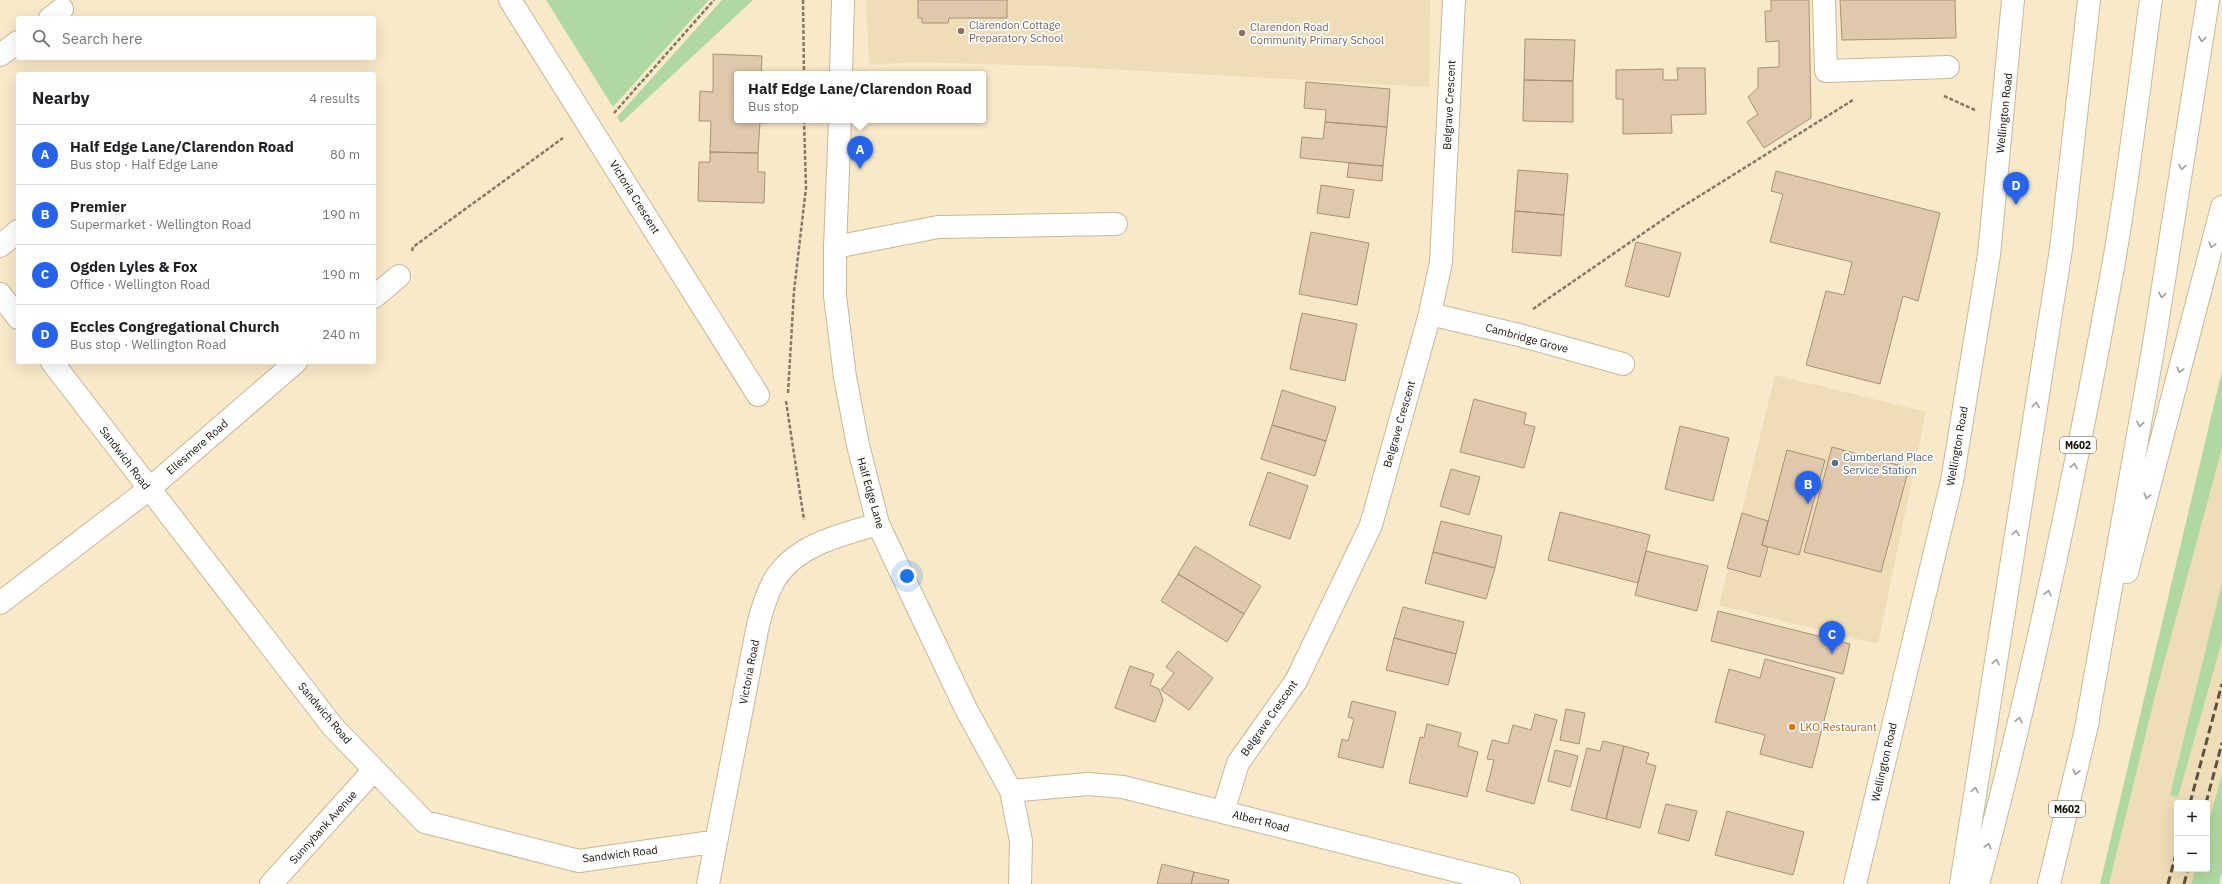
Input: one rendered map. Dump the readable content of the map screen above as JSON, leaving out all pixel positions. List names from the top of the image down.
{
  "streets": {
    "main road": [
      "Belgrave Crescent",
      "Wellington Road",
      "Victoria Crescent",
      "Cambridge Grove",
      "M602",
      "Ellesmere Road",
      "Sandwich Road",
      "Half Edge Lane",
      "Victoria Road",
      "Albert Road",
      "Sunnybank Avenue"
    ]
  },
  "crossings": [
    ["Belgrave Crescent", "Cambridge Grove"],
    ["Belgrave Crescent", "Albert Road"],
    ["Ellesmere Road", "Sandwich Road"],
    ["Sandwich Road", "Victoria Road"],
    ["Sandwich Road", "Sunnybank Avenue"],
    ["Half Edge Lane", "Victoria Road"],
    ["Half Edge Lane", "Albert Road"]
  ],
  "places": [
    "Clarendon Cottage Preparatory School",
    "Clarendon Road Community Primary School",
    "Cumberland Place Service Station",
    "LKO Restaurant"
  ],
  "page": {
    "search": "Search here",
    "popup": ["Half Edge Lane/Clarendon Road", "Bus stop"],
    "heading": ["Nearby", "4 results"],
    "list": [
      {
        "mark": "A",
        "name": "Half Edge Lane/Clarendon Road",
        "note": "Bus stop · Half Edge Lane",
        "value": "80 m"
      },
      {
        "mark": "B",
        "name": "Premier",
        "note": "Supermarket · Wellington Road",
        "value": "190 m"
      },
      {
        "mark": "C",
        "name": "Ogden Lyles & Fox",
        "note": "Office · Wellington Road",
        "value": "190 m"
      },
      {
        "mark": "D",
        "name": "Eccles Congregational Church",
        "note": "Bus stop · Wellington Road",
        "value": "240 m"
      }
    ],
    "pins": [
      "A",
      "D",
      "B",
      "C"
    ],
    "map_buttons": ["+", "−"]
  }
}
